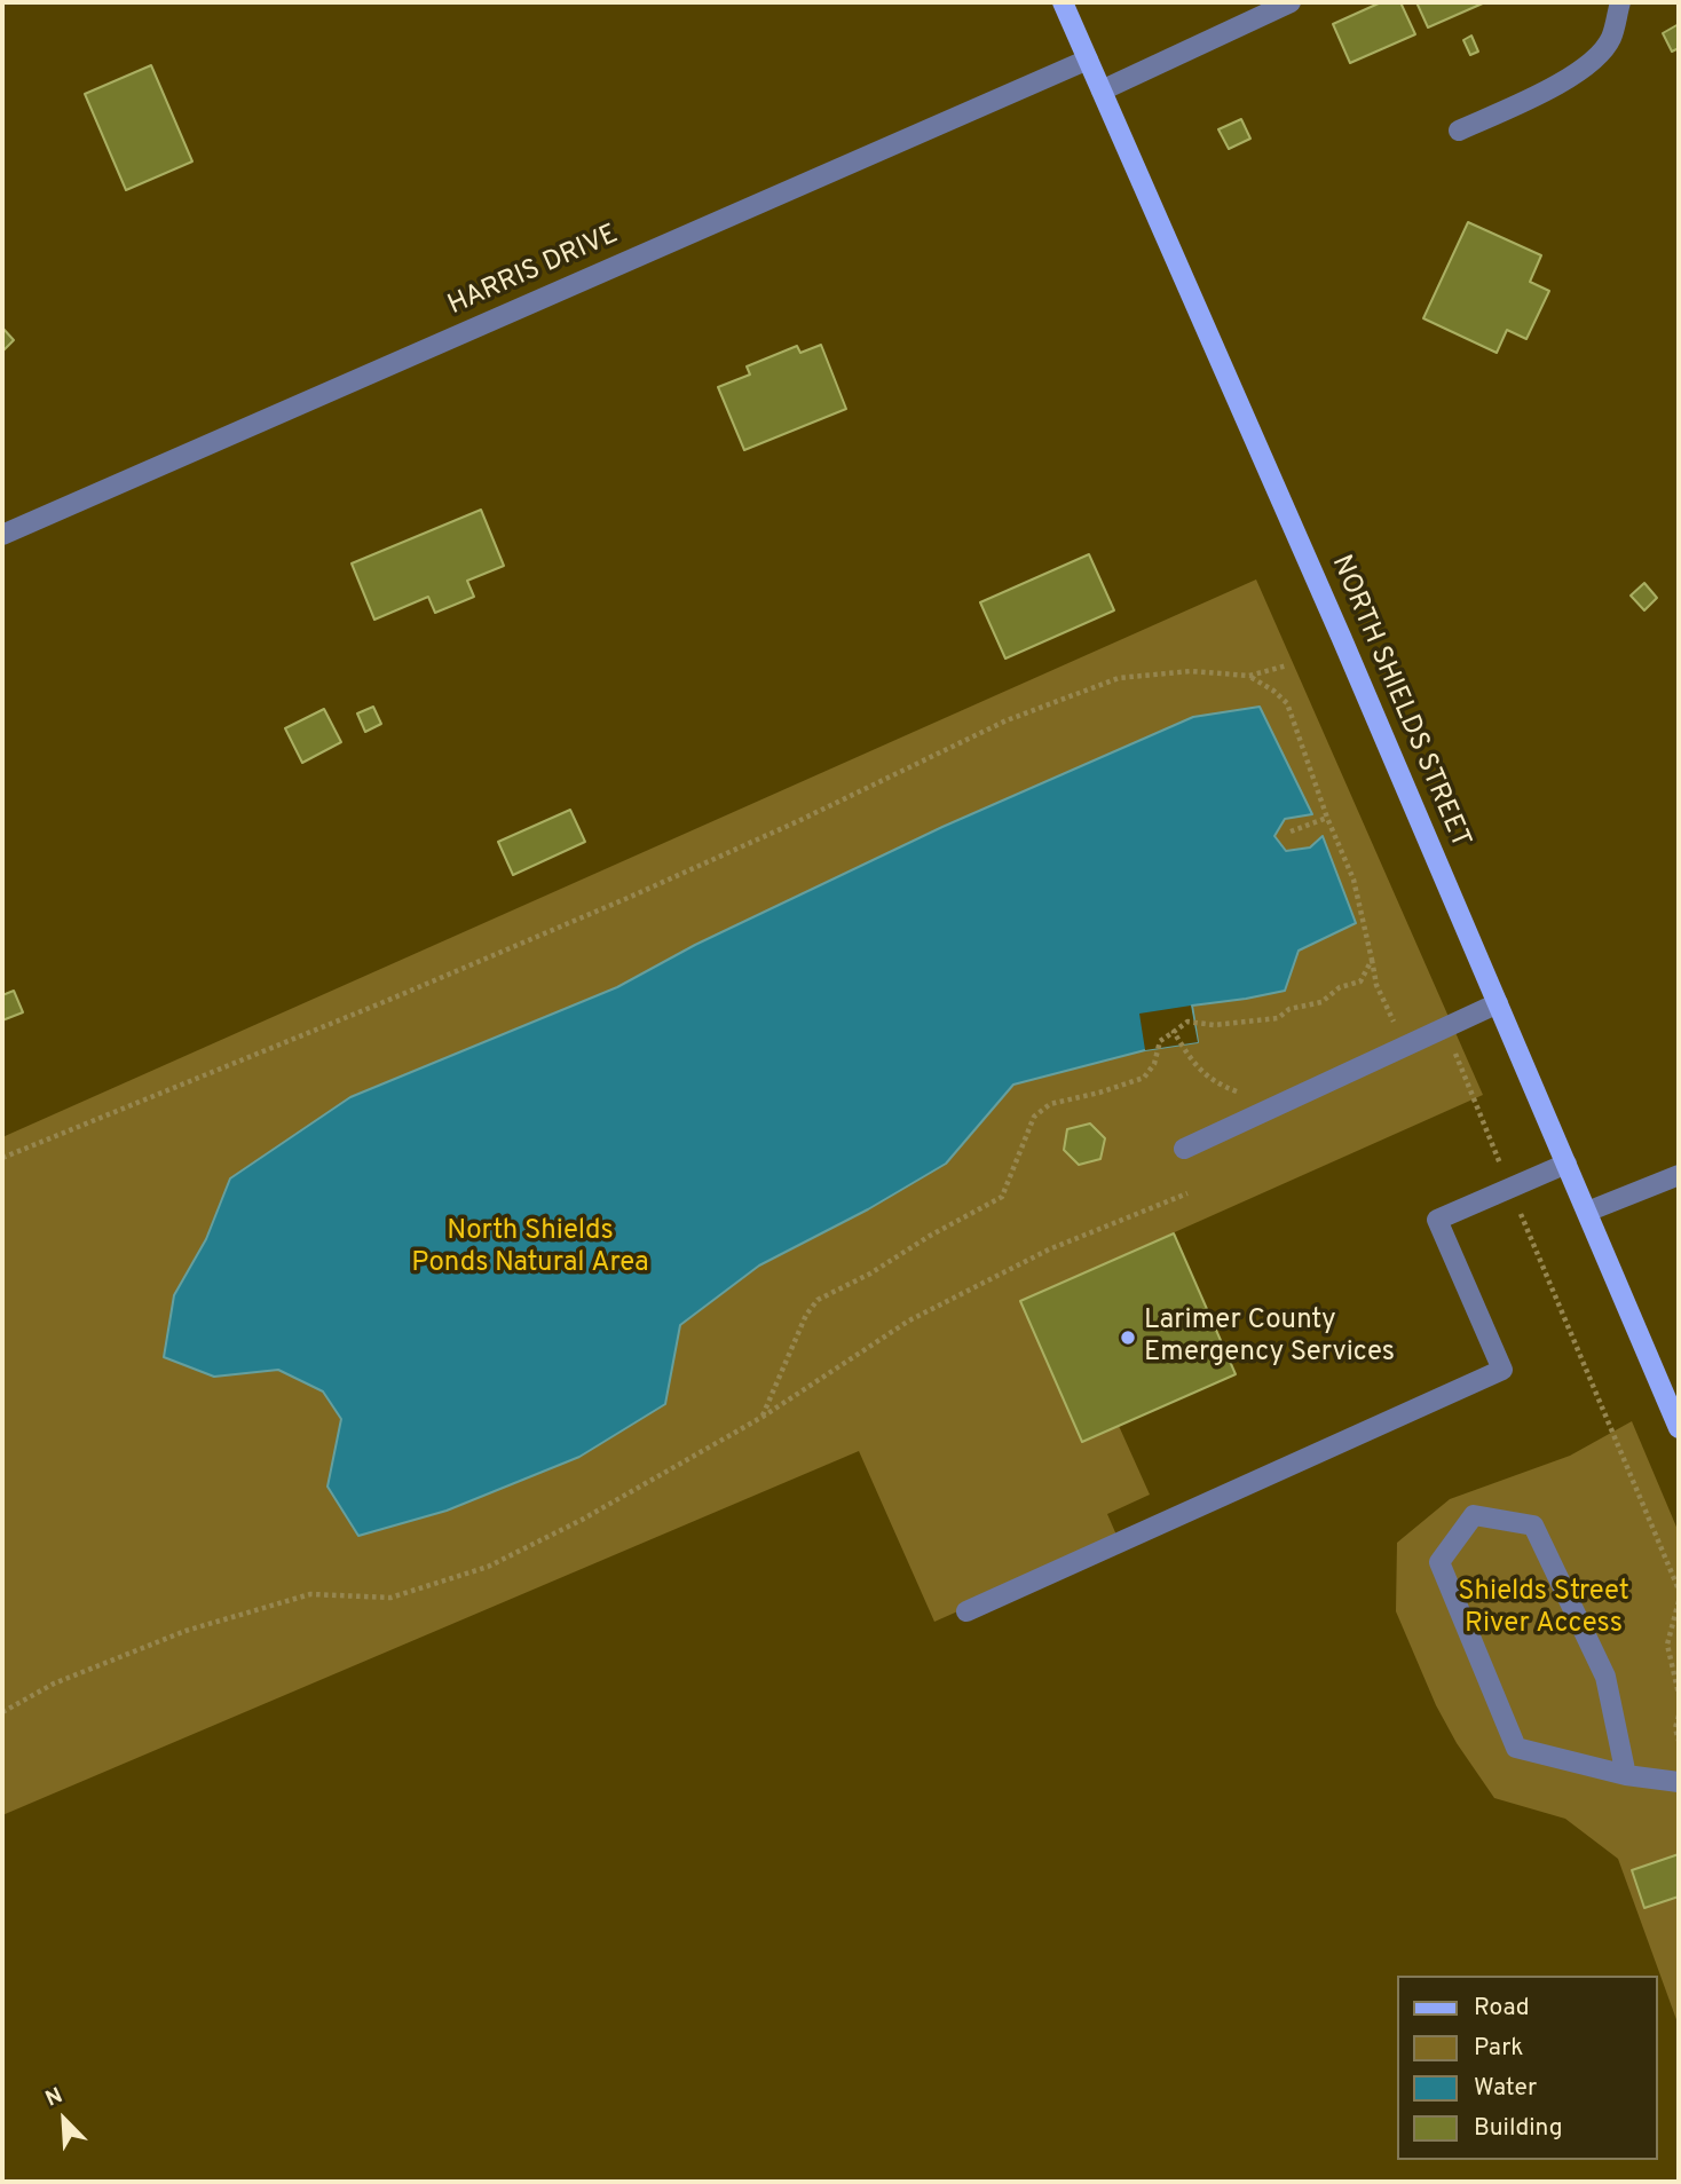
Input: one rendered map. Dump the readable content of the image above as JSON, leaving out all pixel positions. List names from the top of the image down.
{
  "streets": {
    "main road": ["NORTH SHIELDS STREET"],
    "street": ["HARRIS DRIVE"]
  },
  "crossings": [
    ["HARRIS DRIVE", "NORTH SHIELDS STREET"]
  ],
  "parks": ["North Shields Ponds Natural Area", "Shields Street River Access"],
  "places": ["Larimer County Emergency Services"],
  "legend": [
    "Road",
    "Park",
    "Water",
    "Building"
  ],
  "north": "top left"
}
